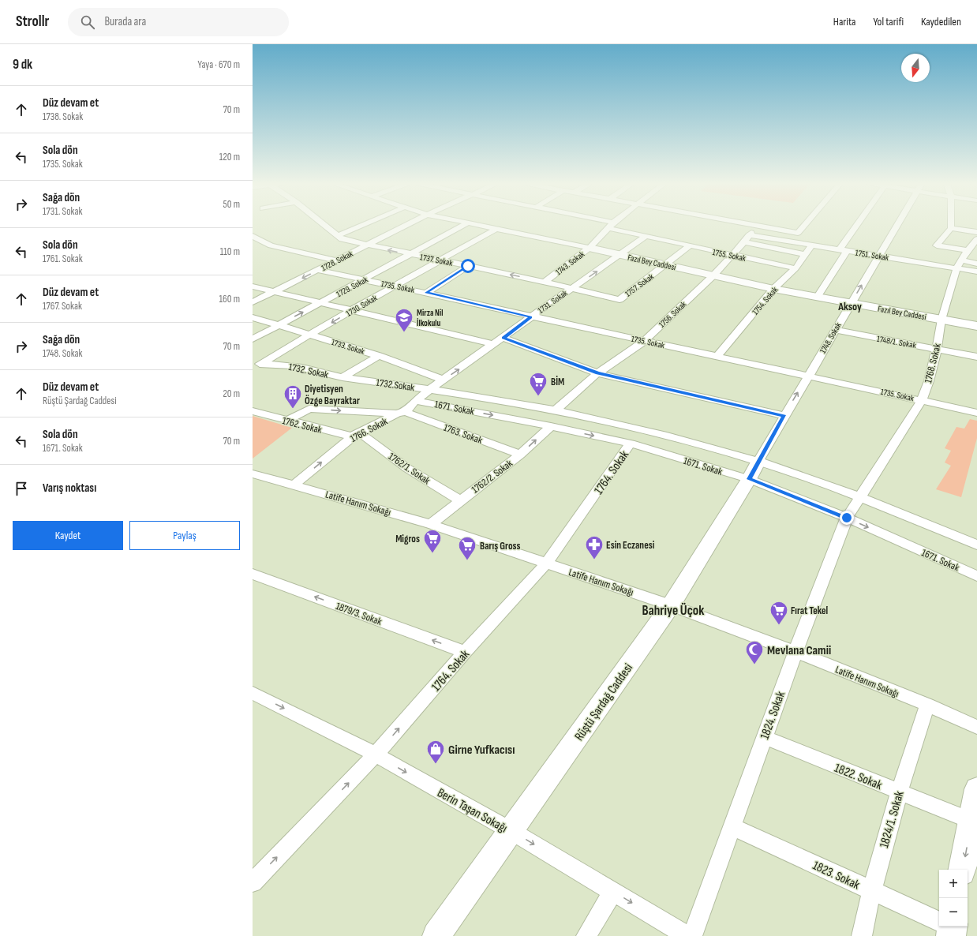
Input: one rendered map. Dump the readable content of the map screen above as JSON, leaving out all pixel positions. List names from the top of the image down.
{
  "streets": {
    "street": [
      "1755. Sokak",
      "1751. Sokak",
      "1737. Sokak",
      "1728. Sokak",
      "Fazıl Bey Caddesi",
      "1743. Sokak",
      "1757. Sokak",
      "1729. Sokak",
      "1735. Sokak",
      "1754. Sokak",
      "1731. Sokak",
      "1730. Sokak",
      "1756. Sokak",
      "1748. Sokak",
      "1748/1. Sokak",
      "1733. Sokak",
      "1768. Sokak",
      "1732. Sokak",
      "1732.Sokak",
      "1671. Sokak",
      "1762. Sokak",
      "1766. Sokak",
      "1763. Sokak",
      "1762/1. Sokak",
      "1764. Sokak",
      "1762/2. Sokak",
      "Latife Hanım Sokağı",
      "1879/3. Sokak",
      "Rüştü Şardağ Caddesi",
      "1824. Sokak",
      "1822. Sokak",
      "Berin Taşan Sokağı",
      "1824/1. Sokak",
      "1823. Sokak"
    ]
  },
  "crossings": [
    ["1755. Sokak", "1743. Sokak"],
    ["1755. Sokak", "1757. Sokak"],
    ["1755. Sokak", "1754. Sokak"],
    ["1755. Sokak", "1731. Sokak"],
    ["1755. Sokak", "1756. Sokak"],
    ["1751. Sokak", "1754. Sokak"],
    ["1751. Sokak", "1756. Sokak"],
    ["1751. Sokak", "1748. Sokak"],
    ["1751. Sokak", "1768. Sokak"],
    ["1737. Sokak", "1728. Sokak"],
    ["1737. Sokak", "1743. Sokak"],
    ["1737. Sokak", "1757. Sokak"],
    ["1737. Sokak", "1729. Sokak"],
    ["1737. Sokak", "1731. Sokak"],
    ["1737. Sokak", "1730. Sokak"],
    ["1728. Sokak", "1735. Sokak"],
    ["Fazıl Bey Caddesi", "1743. Sokak"],
    ["Fazıl Bey Caddesi", "1757. Sokak"],
    ["Fazıl Bey Caddesi", "1754. Sokak"],
    ["Fazıl Bey Caddesi", "1731. Sokak"],
    ["Fazıl Bey Caddesi", "1730. Sokak"],
    ["Fazıl Bey Caddesi", "1756. Sokak"],
    ["Fazıl Bey Caddesi", "1748. Sokak"],
    ["Fazıl Bey Caddesi", "1768. Sokak"],
    ["1729. Sokak", "1735. Sokak"],
    ["1729. Sokak", "1733. Sokak"],
    ["1735. Sokak", "1754. Sokak"],
    ["1735. Sokak", "1731. Sokak"],
    ["1735. Sokak", "1730. Sokak"],
    ["1735. Sokak", "1756. Sokak"],
    ["1735. Sokak", "1748. Sokak"],
    ["1735. Sokak", "1768. Sokak"],
    ["1731. Sokak", "1733. Sokak"],
    ["1731. Sokak", "1732.Sokak"],
    ["1731. Sokak", "1671. Sokak"],
    ["1731. Sokak", "1766. Sokak"],
    ["1730. Sokak", "1733. Sokak"],
    ["1730. Sokak", "1732. Sokak"],
    ["1756. Sokak", "1671. Sokak"],
    ["1748. Sokak", "1748/1. Sokak"],
    ["1748. Sokak", "1671. Sokak"],
    ["1748. Sokak", "Rüştü Şardağ Caddesi"],
    ["1748/1. Sokak", "1768. Sokak"],
    ["1733. Sokak", "1732. Sokak"],
    ["1768. Sokak", "1671. Sokak"],
    ["1768. Sokak", "1824. Sokak"],
    ["1732. Sokak", "1732.Sokak"],
    ["1732.Sokak", "1671. Sokak"],
    ["1671. Sokak", "1766. Sokak"],
    ["1671. Sokak", "1764. Sokak"],
    ["1671. Sokak", "1762/2. Sokak"],
    ["1671. Sokak", "Rüştü Şardağ Caddesi"],
    ["1671. Sokak", "1824. Sokak"],
    ["1762. Sokak", "1766. Sokak"],
    ["1762. Sokak", "1763. Sokak"],
    ["1762. Sokak", "1762/1. Sokak"],
    ["1766. Sokak", "1763. Sokak"],
    ["1766. Sokak", "1762/1. Sokak"],
    ["1766. Sokak", "Latife Hanım Sokağı"],
    ["1763. Sokak", "1762/2. Sokak"],
    ["1762/1. Sokak", "1762/2. Sokak"],
    ["1764. Sokak", "Latife Hanım Sokağı"],
    ["1764. Sokak", "1879/3. Sokak"],
    ["1764. Sokak", "Berin Taşan Sokağı"],
    ["1762/2. Sokak", "Latife Hanım Sokağı"],
    ["Latife Hanım Sokağı", "Rüştü Şardağ Caddesi"],
    ["Latife Hanım Sokağı", "1824. Sokak"],
    ["Latife Hanım Sokağı", "1824/1. Sokak"],
    ["Rüştü Şardağ Caddesi", "Berin Taşan Sokağı"],
    ["1824. Sokak", "1822. Sokak"],
    ["1824. Sokak", "1823. Sokak"],
    ["1822. Sokak", "1824/1. Sokak"],
    ["1824/1. Sokak", "1823. Sokak"]
  ],
  "one_way": [
    "1731. Sokak",
    "1766. Sokak",
    "1764. Sokak",
    "1879/3. Sokak",
    "Berin Taşan Sokağı"
  ],
  "districts": ["Aksoy", "Bahriye Üçok"],
  "places": {
    "school or university": ["Mirza Nil İlkokulu"],
    "supermarket": [
      "BİM",
      "Migros",
      "Barış Gross",
      "Fırat Tekel"
    ],
    "building": ["Diyetisyen Özge Bayraktar"],
    "pharmacy": ["Esin Eczanesi"],
    "mosque": ["Mevlana Camii"],
    "shop": ["Girne Yufkacısı"]
  },
  "north": "bottom",
  "page": {
    "header": "Strollr",
    "search": "Burada ara",
    "nav": ["Harita", "Yol tarifi", "Kaydedilen"],
    "heading": ["9 dk", "Yaya · 670 m"],
    "list": [
      ["Düz devam et", "1738. Sokak", "70 m"],
      ["Sola dön", "1735. Sokak", "120 m"],
      ["Sağa dön", "1731. Sokak", "50 m"],
      ["Sola dön", "1761. Sokak", "110 m"],
      ["Düz devam et", "1767. Sokak", "160 m"],
      ["Sağa dön", "1748. Sokak", "70 m"],
      ["Düz devam et", "Rüştü Şardağ Caddesi", "20 m"],
      ["Sola dön", "1671. Sokak", "70 m"],
      "Varış noktası"
    ],
    "buttons": ["Kaydet", "Paylaş"],
    "map_buttons": ["+", "−"]
  }
}
